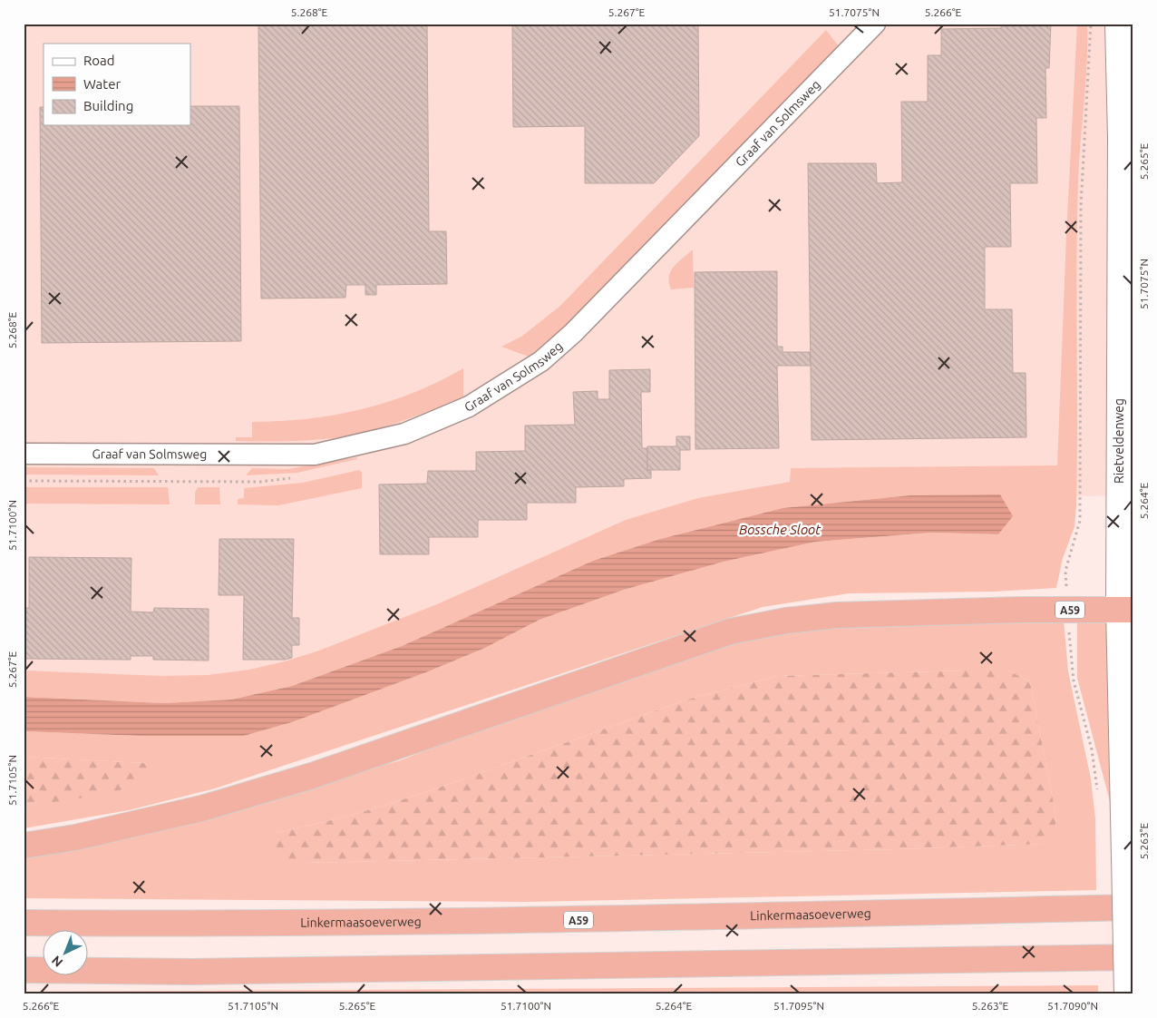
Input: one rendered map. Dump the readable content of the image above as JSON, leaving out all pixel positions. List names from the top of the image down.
{
  "streets": {
    "highway": ["A59", "Linkermaasoeverweg"],
    "main road": ["Rietveldenweg"],
    "street": ["Graaf van Solmsweg"]
  },
  "crossings": [
    ["Rietveldenweg", "A59"]
  ],
  "water": ["Bossche Sloot"],
  "legend": ["Road", "Water", "Building"],
  "north": "bottom left",
  "coordinates": [
    "5.268°E",
    "5.267°E",
    "51.7075°N",
    "5.266°E",
    "5.265°E",
    "5.264°E",
    "51.7100°N",
    "51.7105°N",
    "5.263°E",
    "51.7095°N",
    "51.7090°N"
  ]
}
